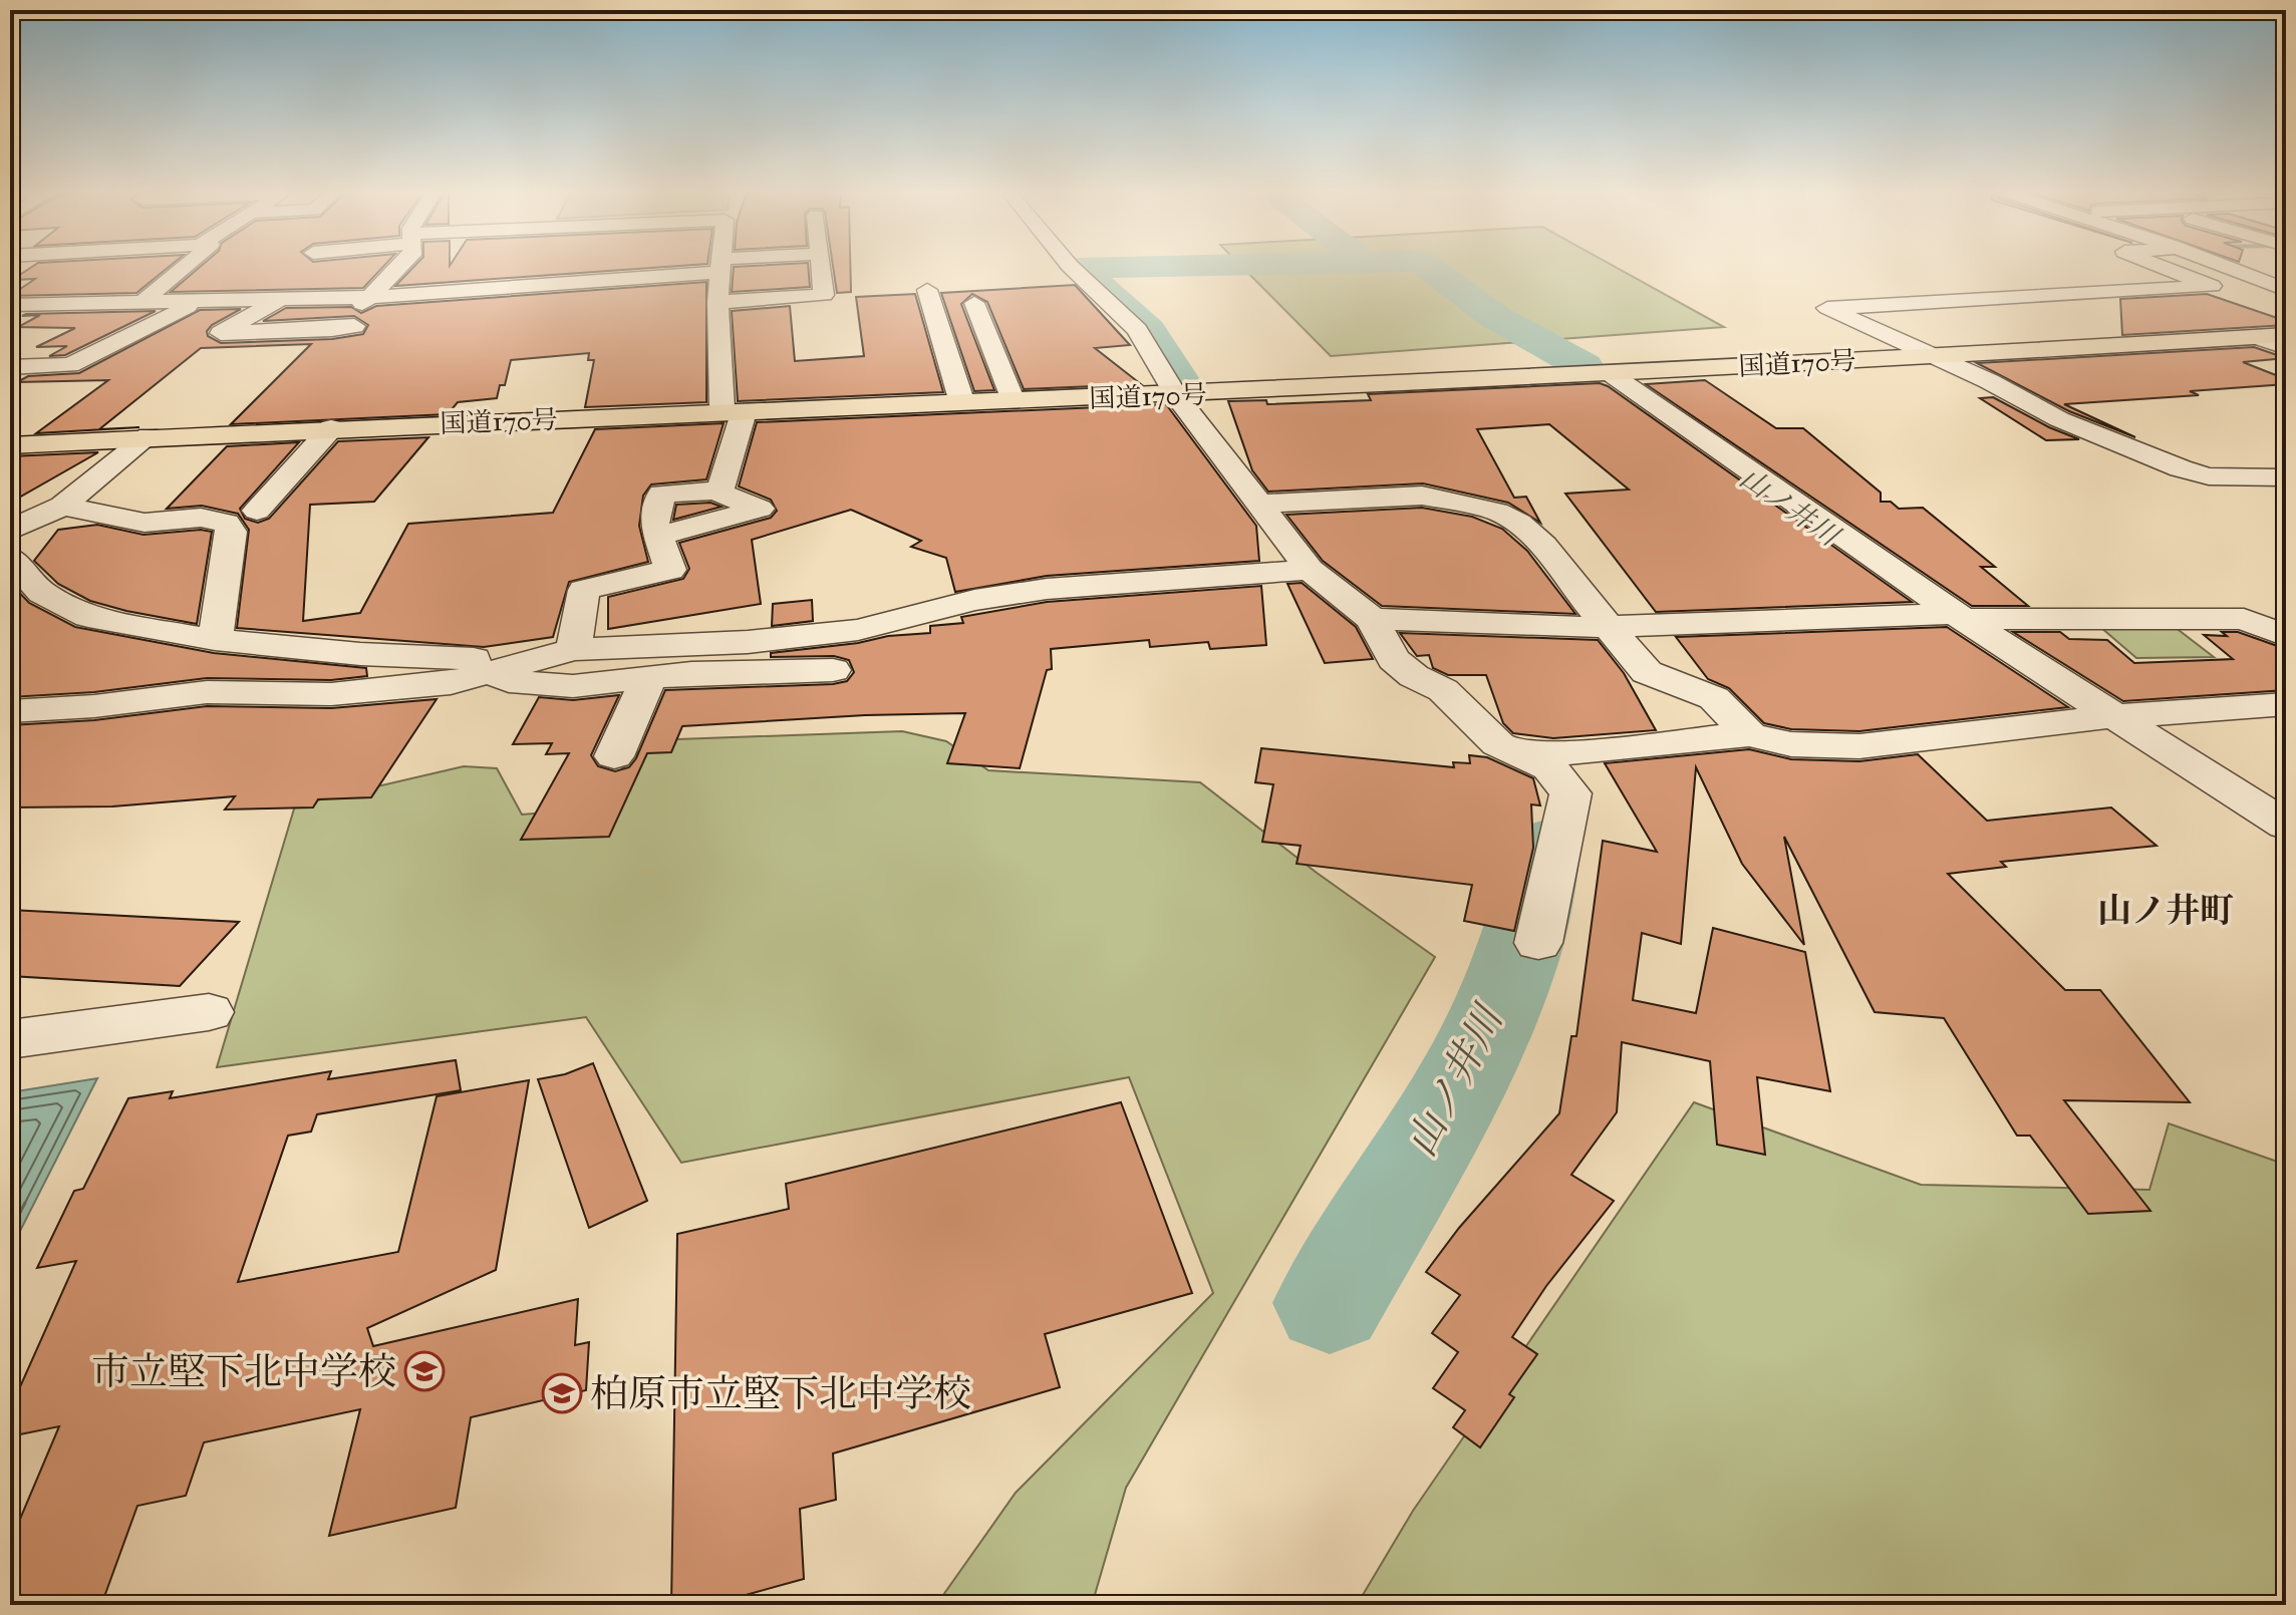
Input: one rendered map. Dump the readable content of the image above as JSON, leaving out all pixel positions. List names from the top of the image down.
{
  "streets": {
    "highway": ["国道170号"]
  },
  "districts": ["山ノ井町"],
  "water": ["山ノ井川"],
  "places": {
    "school or university": ["市立堅下北中学校", "柏原市立堅下北中学校"]
  }
}
